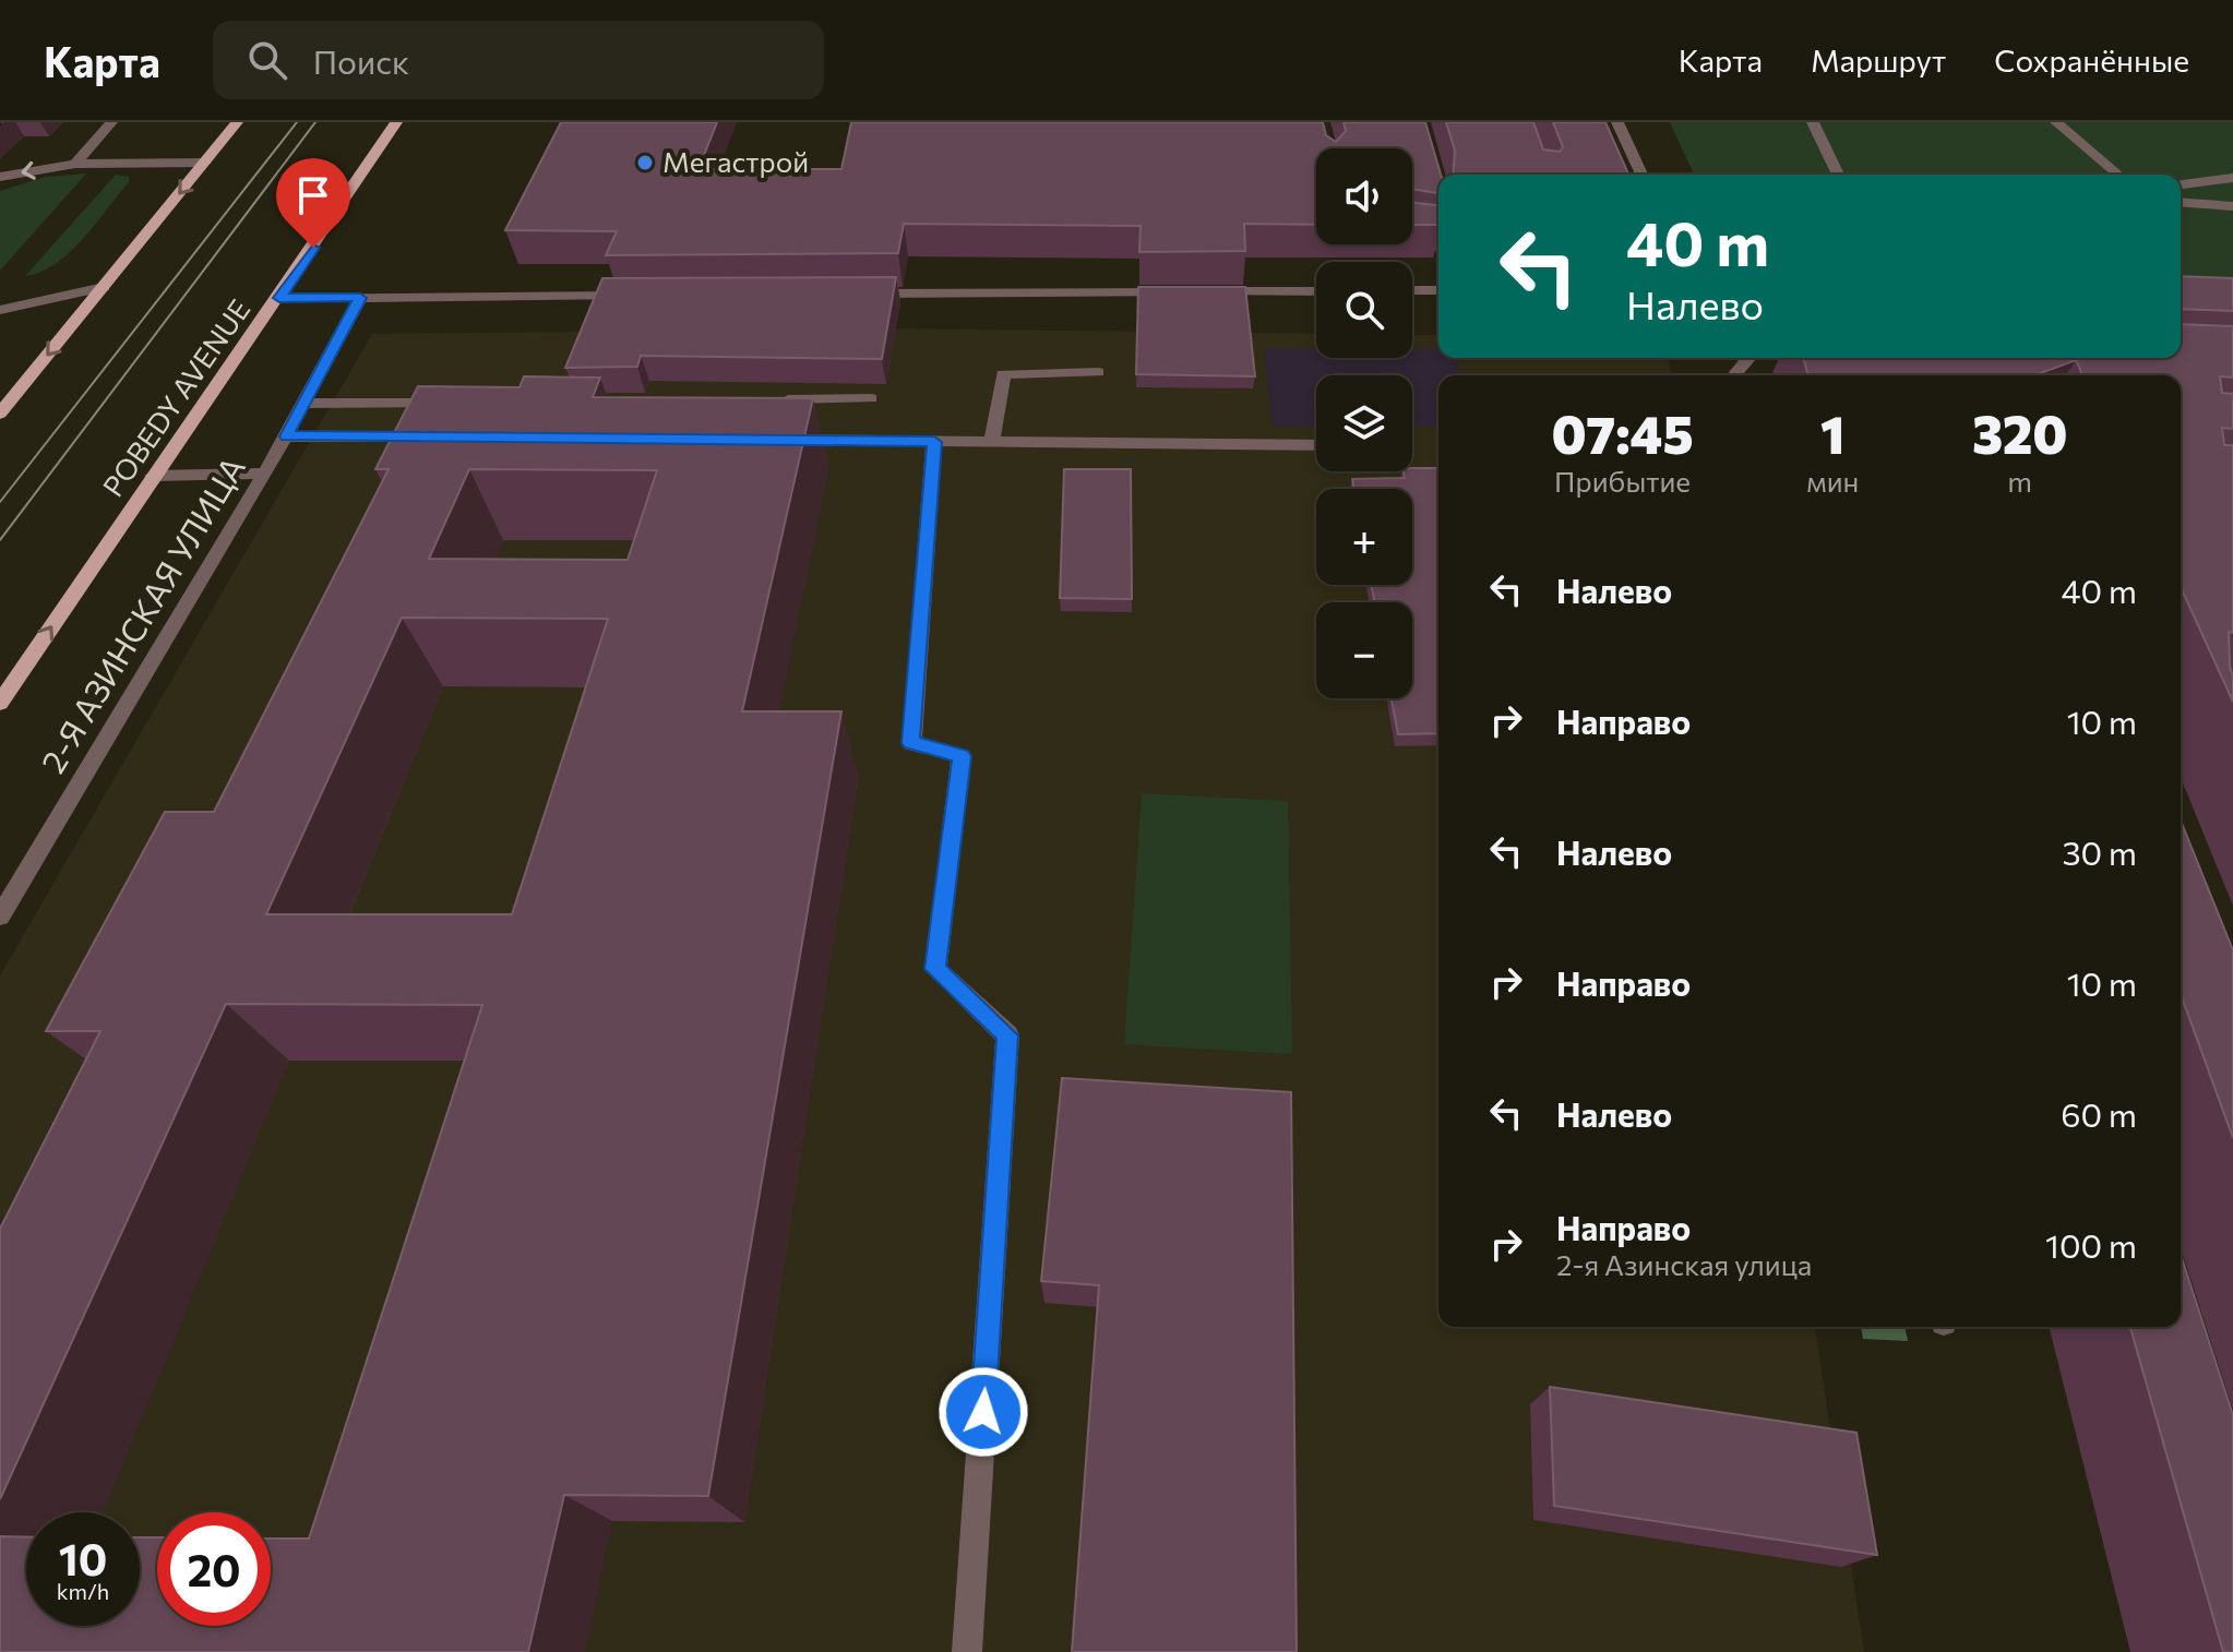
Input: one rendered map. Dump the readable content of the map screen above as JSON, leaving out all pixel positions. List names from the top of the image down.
{
  "streets": {
    "main road": ["POBEDY AVENUE"],
    "street": ["2-Я АЗИНСКАЯ УЛИЦА"]
  },
  "one_way": ["POBEDY AVENUE"],
  "places": ["Мегастрой"],
  "page": {
    "header": "Карта",
    "search": "Поиск",
    "nav": ["Карта", "Маршрут", "Сохранённые"],
    "map_buttons": ["+", "−"],
    "turn": ["40 m", "Налево"],
    "eta": [
      "07:45",
      "Прибытие",
      "1",
      "мин",
      "320",
      "m"
    ],
    "list": [
      {
        "name": "Налево",
        "value": "40 m"
      },
      {
        "name": "Направо",
        "value": "10 m"
      },
      {
        "name": "Налево",
        "value": "30 m"
      },
      {
        "name": "Направо",
        "value": "10 m"
      },
      {
        "name": "Налево",
        "value": "60 m"
      },
      {
        "name": "Направо",
        "note": "2-я Азинская улица",
        "value": "100 m"
      }
    ],
    "speed": "10 km/h",
    "limit": "20"
  }
}
